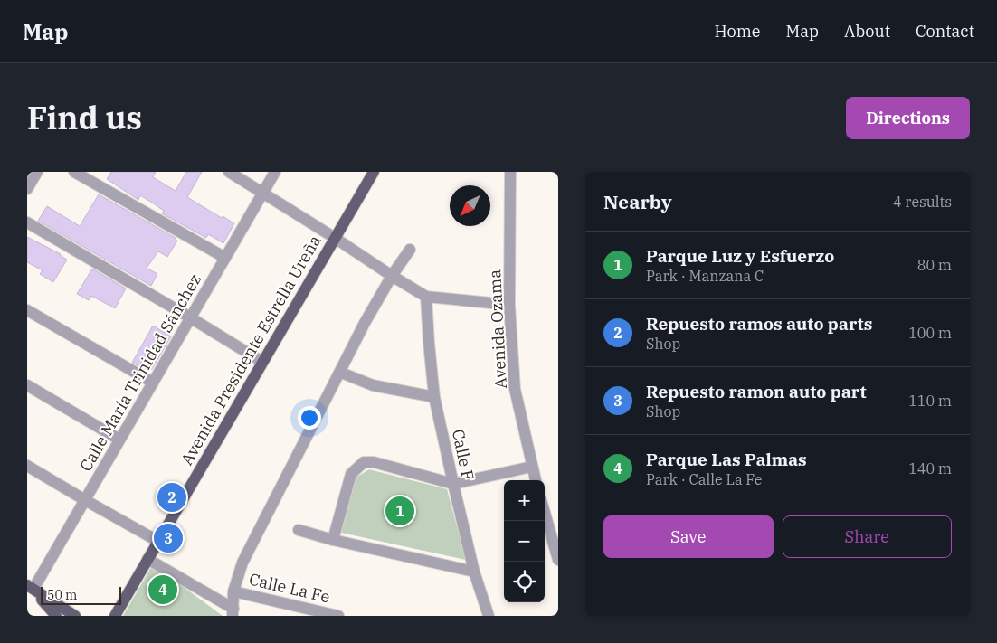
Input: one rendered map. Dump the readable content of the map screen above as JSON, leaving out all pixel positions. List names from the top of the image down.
{
  "streets": {
    "main road": ["Avenida Presidente Estrella Ureña"],
    "street": [
      "Avenida Ozama",
      "Calle María Trinidad Sánchez",
      "Calle F",
      "Calle La Fe"
    ]
  },
  "scale_bar": "50 m",
  "north": "bottom left",
  "page": {
    "header": "Map",
    "nav": [
      "Home",
      "Map",
      "About",
      "Contact"
    ],
    "title": "Find us",
    "buttons": [
      "Directions",
      ["Save", "Share"]
    ],
    "heading": ["Nearby", "4 results"],
    "list": [
      {
        "mark": "1",
        "name": "Parque Luz y Esfuerzo",
        "note": "Park · Manzana C",
        "value": "80 m"
      },
      {
        "mark": "2",
        "name": "Repuesto ramos auto parts",
        "note": "Shop",
        "value": "100 m"
      },
      {
        "mark": "3",
        "name": "Repuesto ramon auto part",
        "note": "Shop",
        "value": "110 m"
      },
      {
        "mark": "4",
        "name": "Parque Las Palmas",
        "note": "Park · Calle La Fe",
        "value": "140 m"
      }
    ],
    "map_buttons": ["+", "−"],
    "pins": [
      "2",
      "1",
      "3",
      "4"
    ],
    "scale": "50 m"
  }
}
